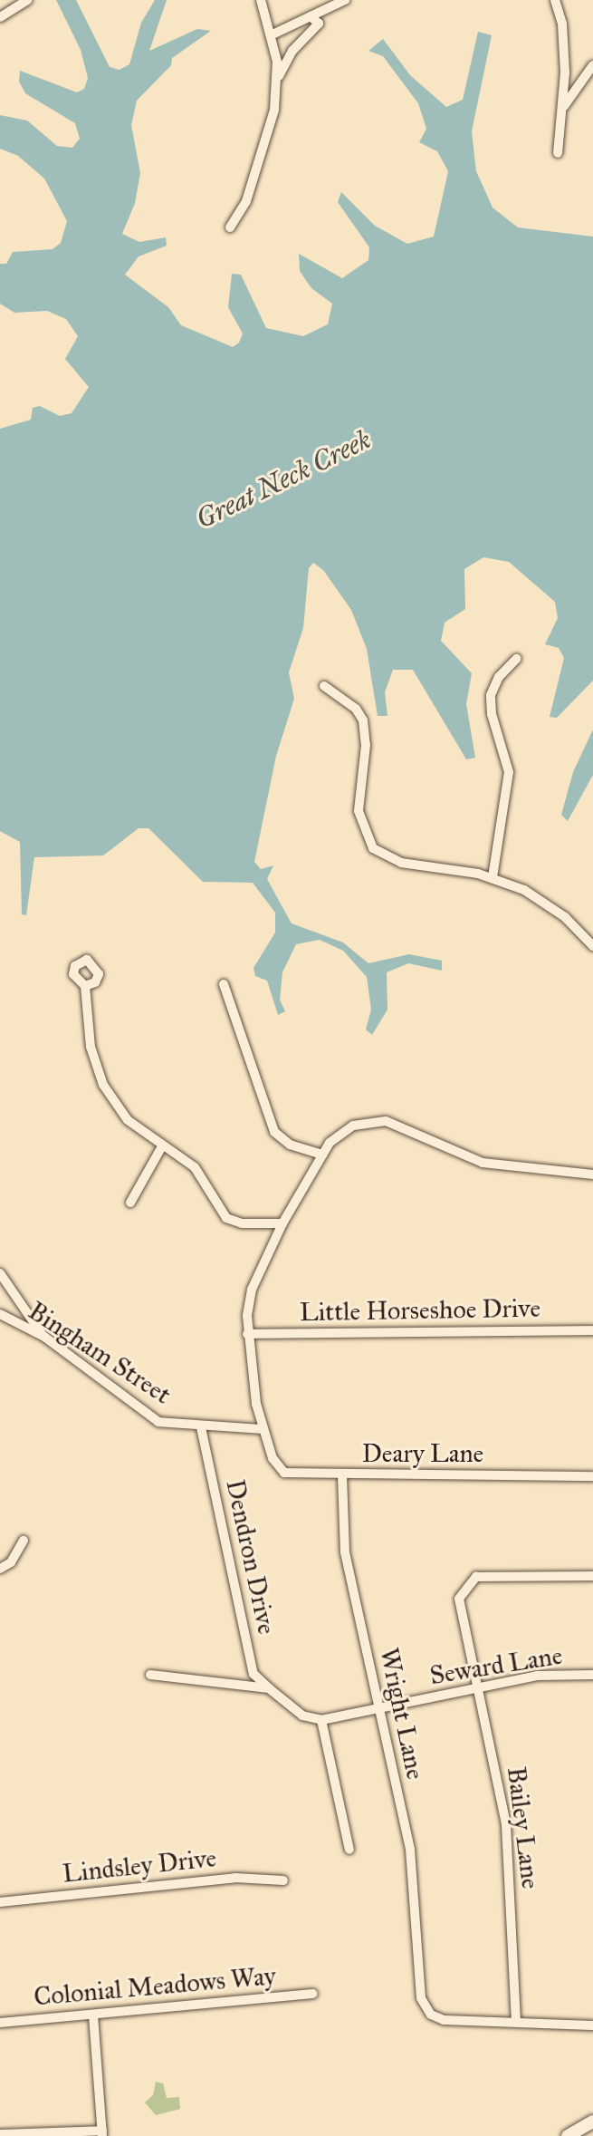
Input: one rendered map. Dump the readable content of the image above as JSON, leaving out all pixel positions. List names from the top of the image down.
{
  "streets": {
    "street": [
      "Little Horseshoe Drive",
      "Bingham Street",
      "Deary Lane",
      "Dendron Drive",
      "Seward Lane",
      "Wright Lane",
      "Bailey Lane",
      "Lindsley Drive",
      "Colonial Meadows Way"
    ]
  },
  "crossings": [
    ["Bingham Street", "Deary Lane"],
    ["Bingham Street", "Dendron Drive"],
    ["Deary Lane", "Wright Lane"],
    ["Dendron Drive", "Seward Lane"],
    ["Seward Lane", "Wright Lane"],
    ["Seward Lane", "Bailey Lane"],
    ["Wright Lane", "Bailey Lane"]
  ],
  "water": ["Great Neck Creek"]
}
